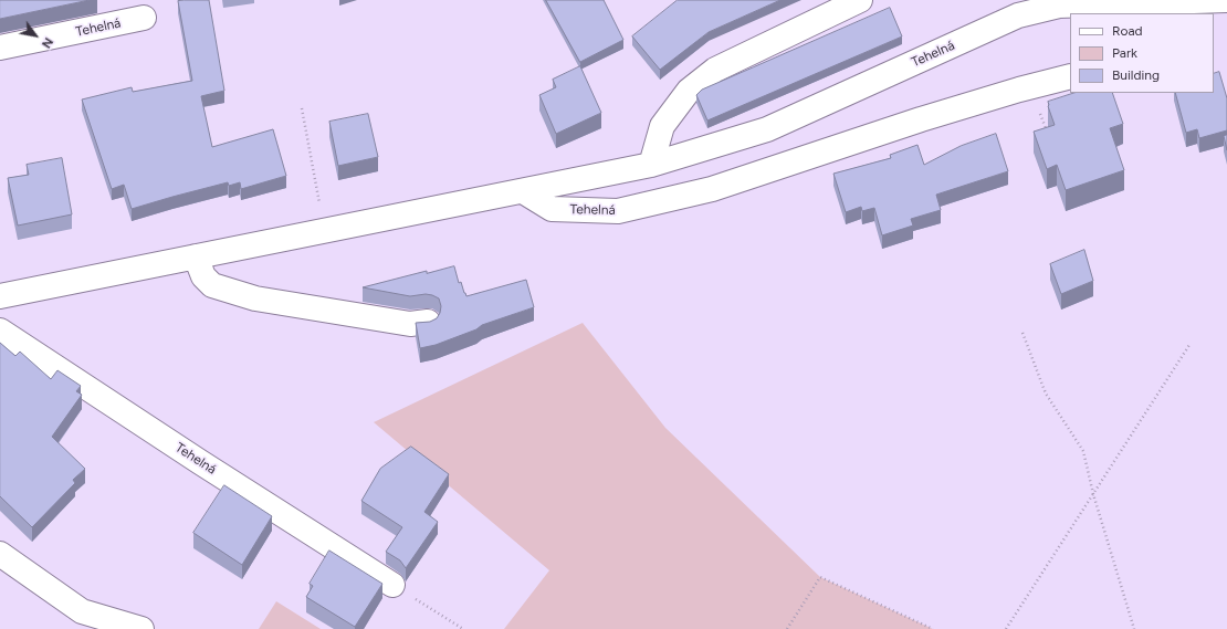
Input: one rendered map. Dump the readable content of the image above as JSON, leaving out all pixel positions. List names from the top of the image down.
{
  "streets": {
    "street": ["Tehelná"]
  },
  "legend": ["Road", "Park", "Building"],
  "north": "bottom right"
}
